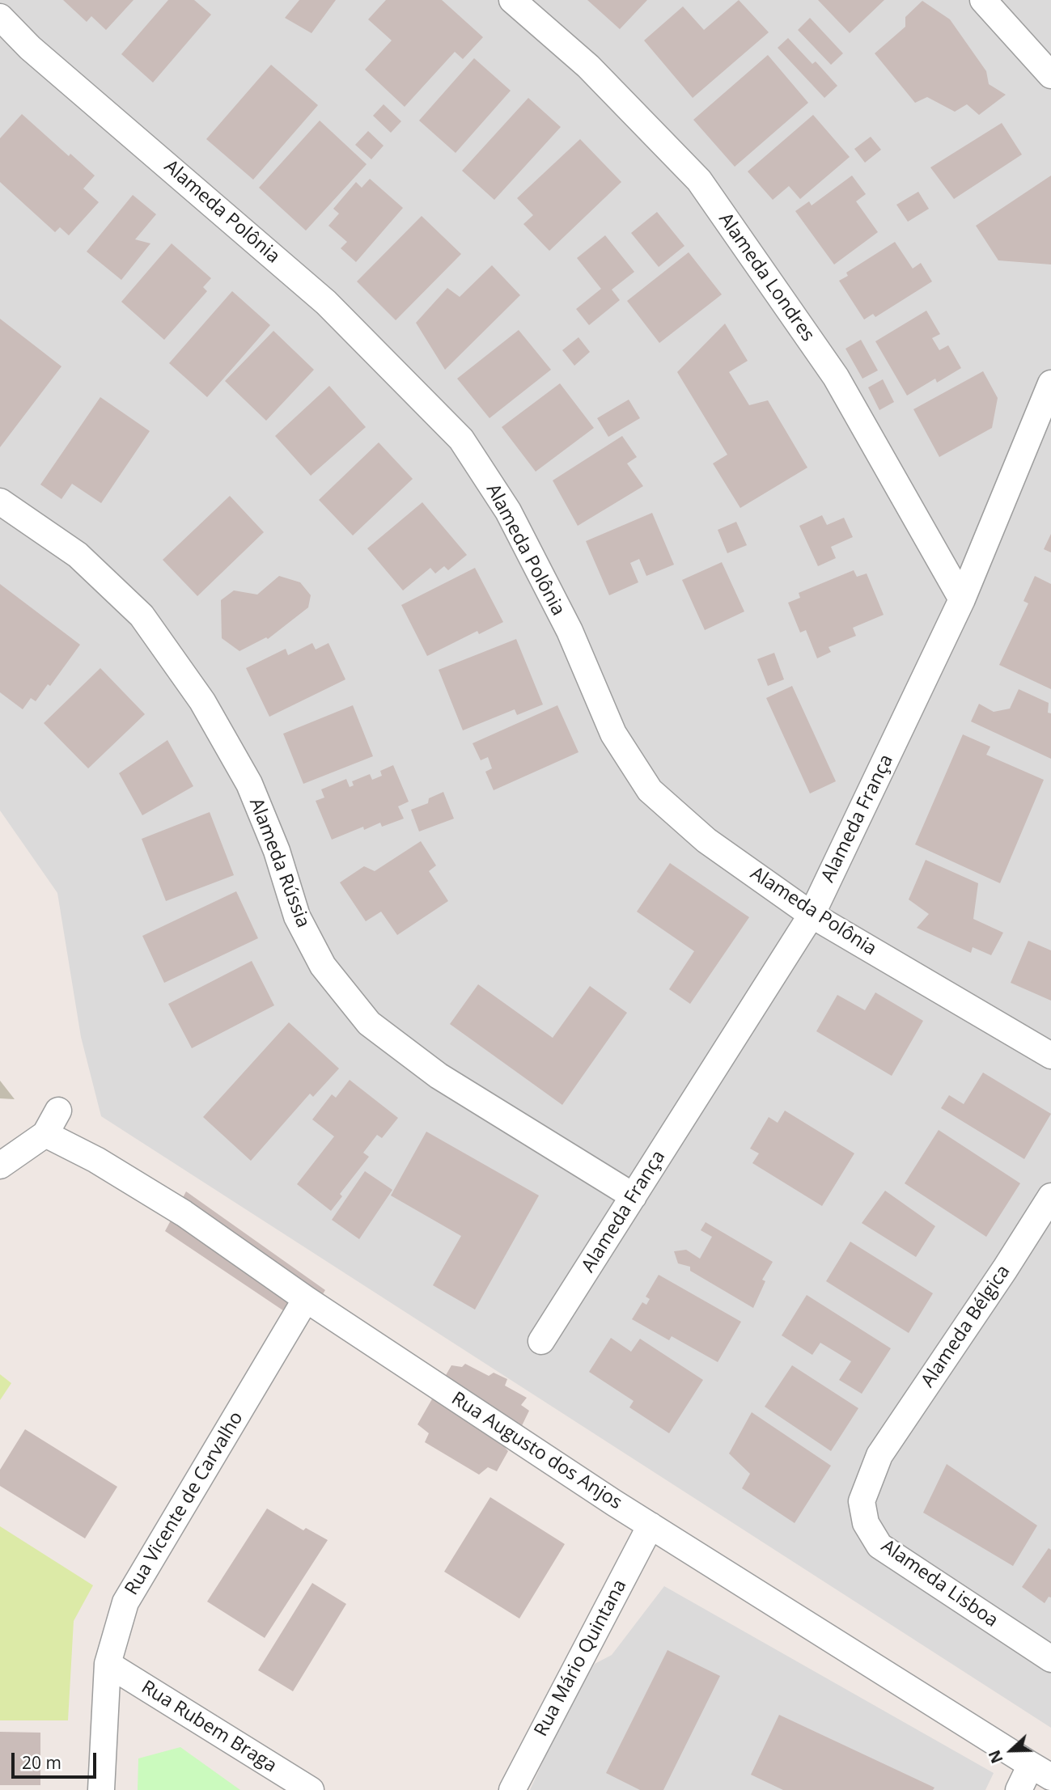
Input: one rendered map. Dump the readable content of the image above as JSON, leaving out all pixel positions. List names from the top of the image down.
{
  "streets": {
    "street": [
      "Alameda Polônia",
      "Alameda Londres",
      "Alameda França",
      "Alameda Rússia",
      "Alameda Bélgica",
      "Rua Augusto dos Anjos",
      "Rua Vicente de Carvalho",
      "Alameda Lisboa",
      "Rua Mário Quintana",
      "Rua Rubem Braga"
    ]
  },
  "crossings": [
    ["Alameda Polônia", "Alameda França"],
    ["Alameda Londres", "Alameda França"],
    ["Alameda França", "Alameda Rússia"],
    ["Alameda Bélgica", "Alameda Lisboa"],
    ["Rua Augusto dos Anjos", "Rua Vicente de Carvalho"],
    ["Rua Augusto dos Anjos", "Rua Mário Quintana"],
    ["Rua Vicente de Carvalho", "Rua Rubem Braga"]
  ],
  "scale_bar": "20 m",
  "north": "left"
}
